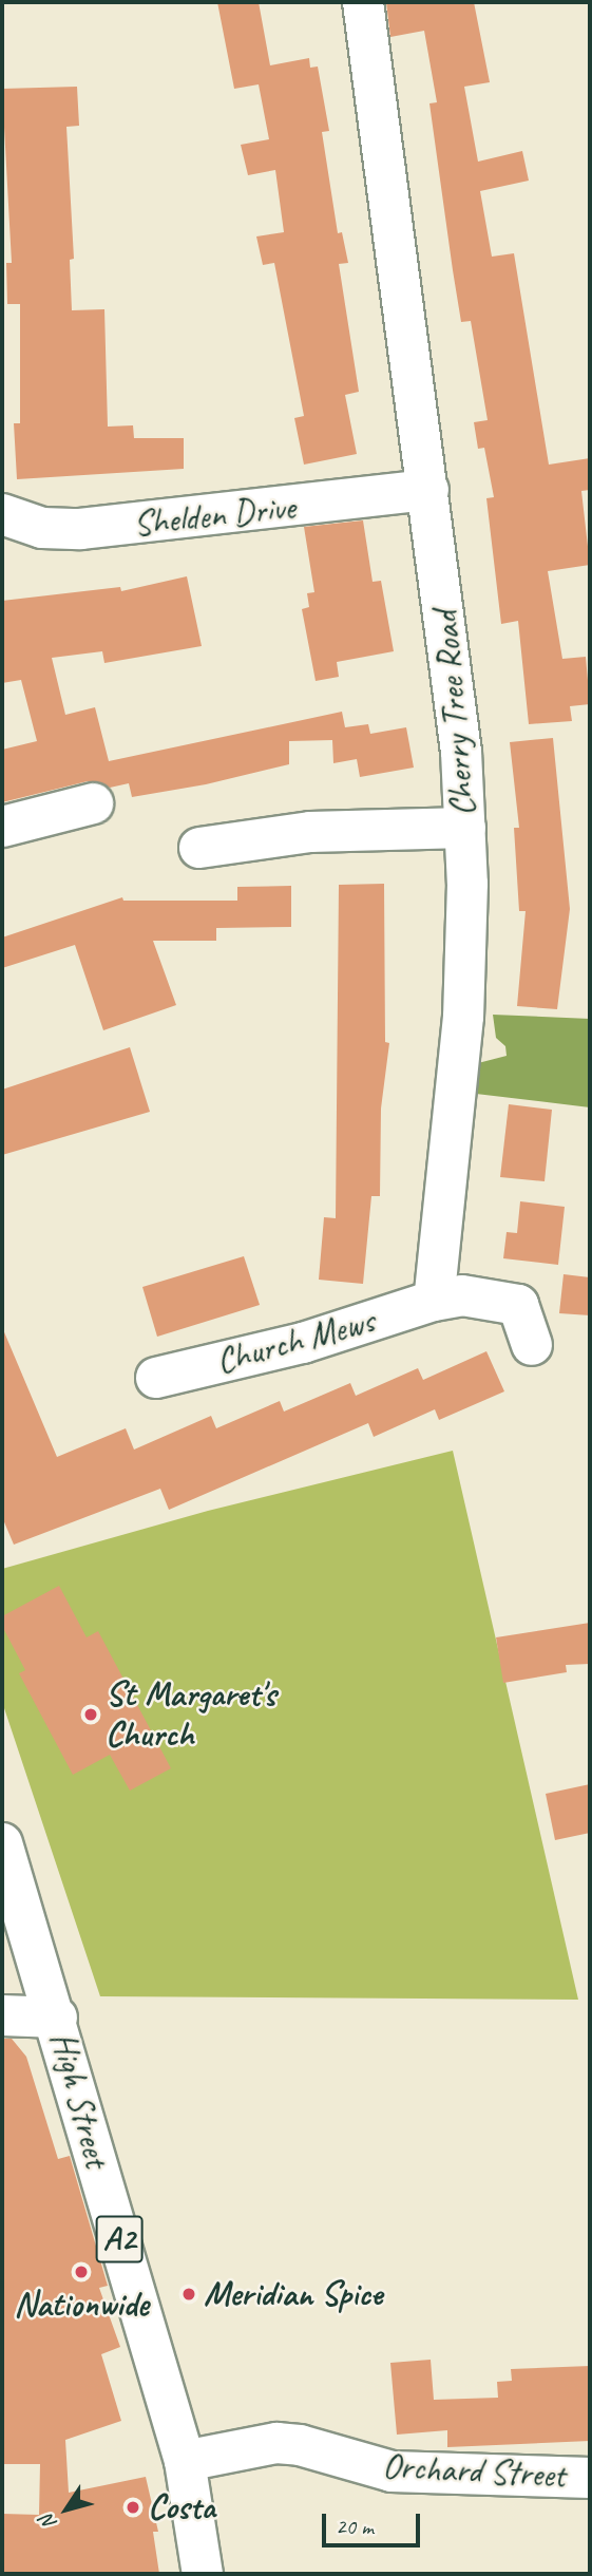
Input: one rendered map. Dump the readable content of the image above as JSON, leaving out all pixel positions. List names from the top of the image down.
{
  "streets": {
    "street": [
      "Shelden Drive",
      "Cherry Tree Road",
      "Church Mews",
      "High Street",
      "A2",
      "Orchard Street"
    ]
  },
  "crossings": [
    ["Shelden Drive", "Cherry Tree Road"],
    ["Cherry Tree Road", "Church Mews"],
    ["High Street", "Orchard Street"]
  ],
  "places": [
    "St Margaret's Church",
    "Nationwide",
    "Meridian Spice",
    "Costa"
  ],
  "scale_bar": "20 m",
  "north": "bottom left"
}
